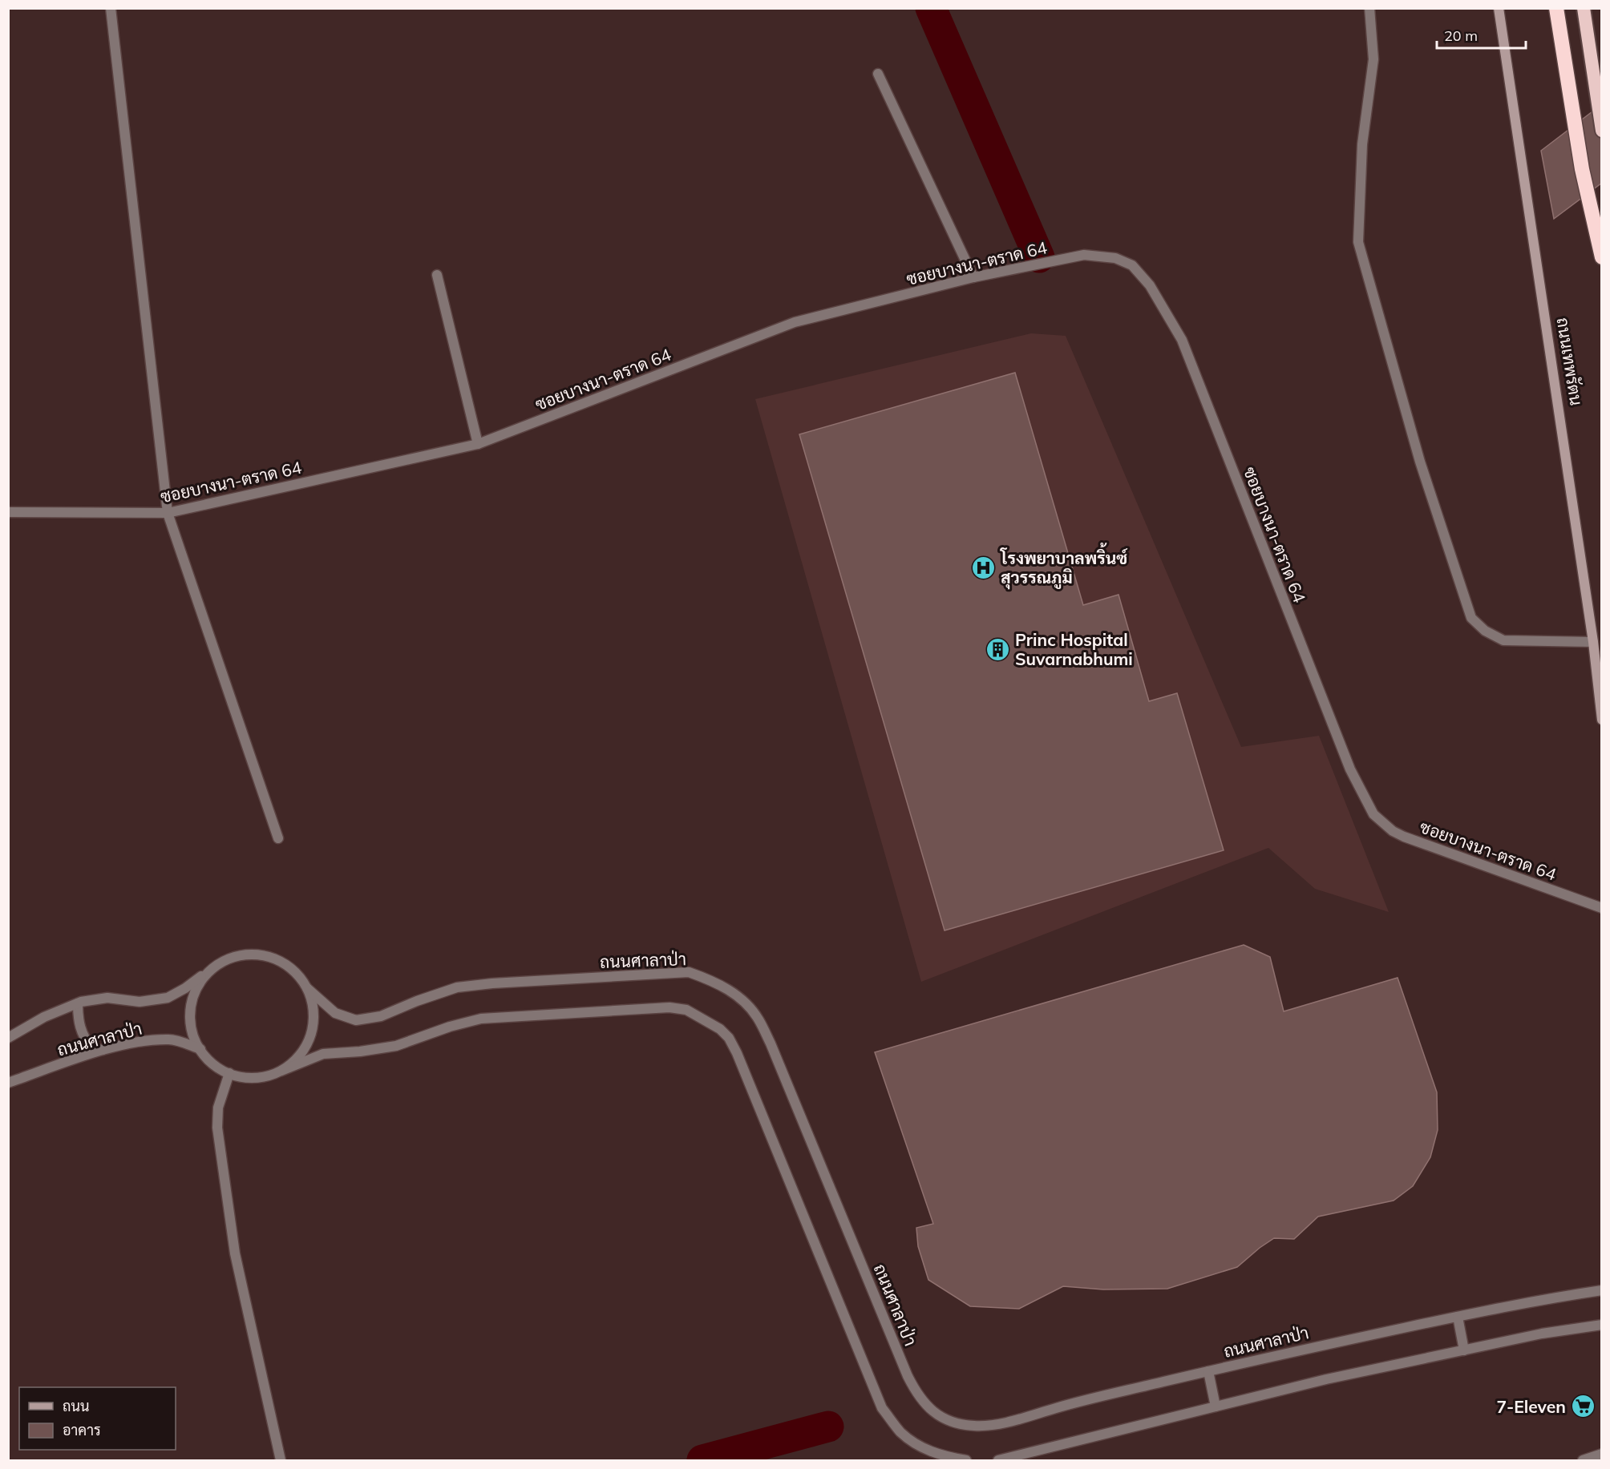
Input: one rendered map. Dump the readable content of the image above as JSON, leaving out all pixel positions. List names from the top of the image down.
{
  "streets": {
    "main road": ["ถนนเทพรัตน"],
    "street": ["ซอยบางนา-ตราด 64", "ถนนศาลาป่า"]
  },
  "places": {
    "hospital": ["โรงพยาบาลพริ้นซ์ สุวรรณภูมิ"],
    "building": ["Princ Hospital Suvarnabhumi"],
    "supermarket": ["7-Eleven"]
  },
  "legend": ["ถนน", "อาคาร"],
  "scale_bar": "20 m"
}
